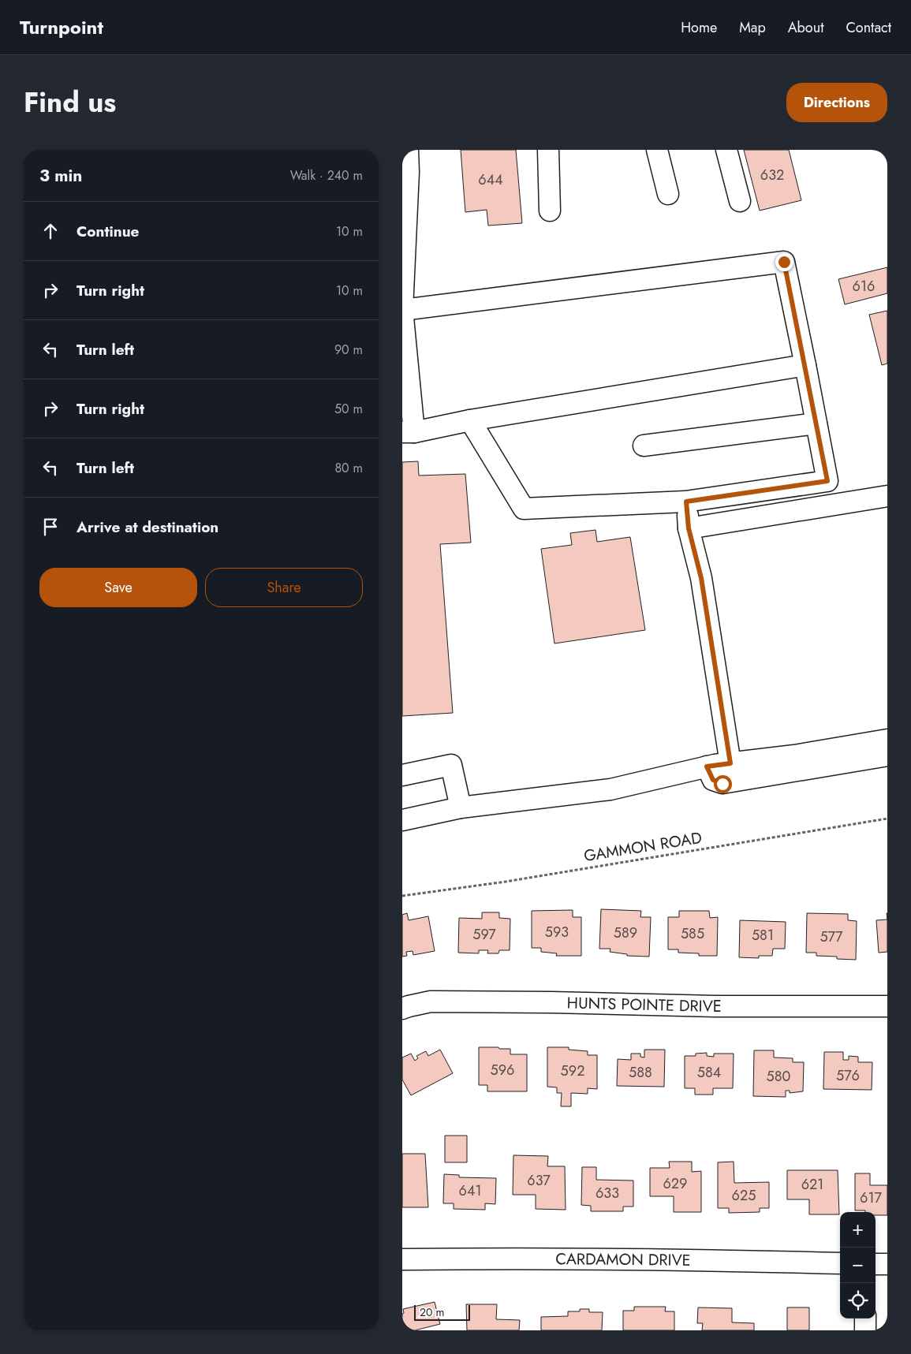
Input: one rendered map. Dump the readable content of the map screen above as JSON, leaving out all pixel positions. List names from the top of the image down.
{
  "streets": {
    "street": ["HUNTS POINTE DRIVE", "CARDAMON DRIVE"],
    "path": ["GAMMON ROAD"]
  },
  "house_numbers": [
    "632",
    "644",
    "616",
    "593",
    "589",
    "585",
    "597",
    "581",
    "577",
    "596",
    "592",
    "588",
    "584",
    "576",
    "580",
    "637",
    "629",
    "621",
    "641",
    "633",
    "625",
    "617"
  ],
  "scale_bar": "20 m",
  "page": {
    "header": "Turnpoint",
    "nav": [
      "Home",
      "Map",
      "About",
      "Contact"
    ],
    "title": "Find us",
    "buttons": [
      "Directions",
      ["Save", "Share"]
    ],
    "heading": ["3 min", "Walk · 240 m"],
    "list": [
      ["Continue", "10 m"],
      ["Turn right", "10 m"],
      ["Turn left", "90 m"],
      ["Turn right", "50 m"],
      ["Turn left", "80 m"],
      "Arrive at destination"
    ],
    "map_buttons": ["+", "−"],
    "scale": "20 m"
  }
}
